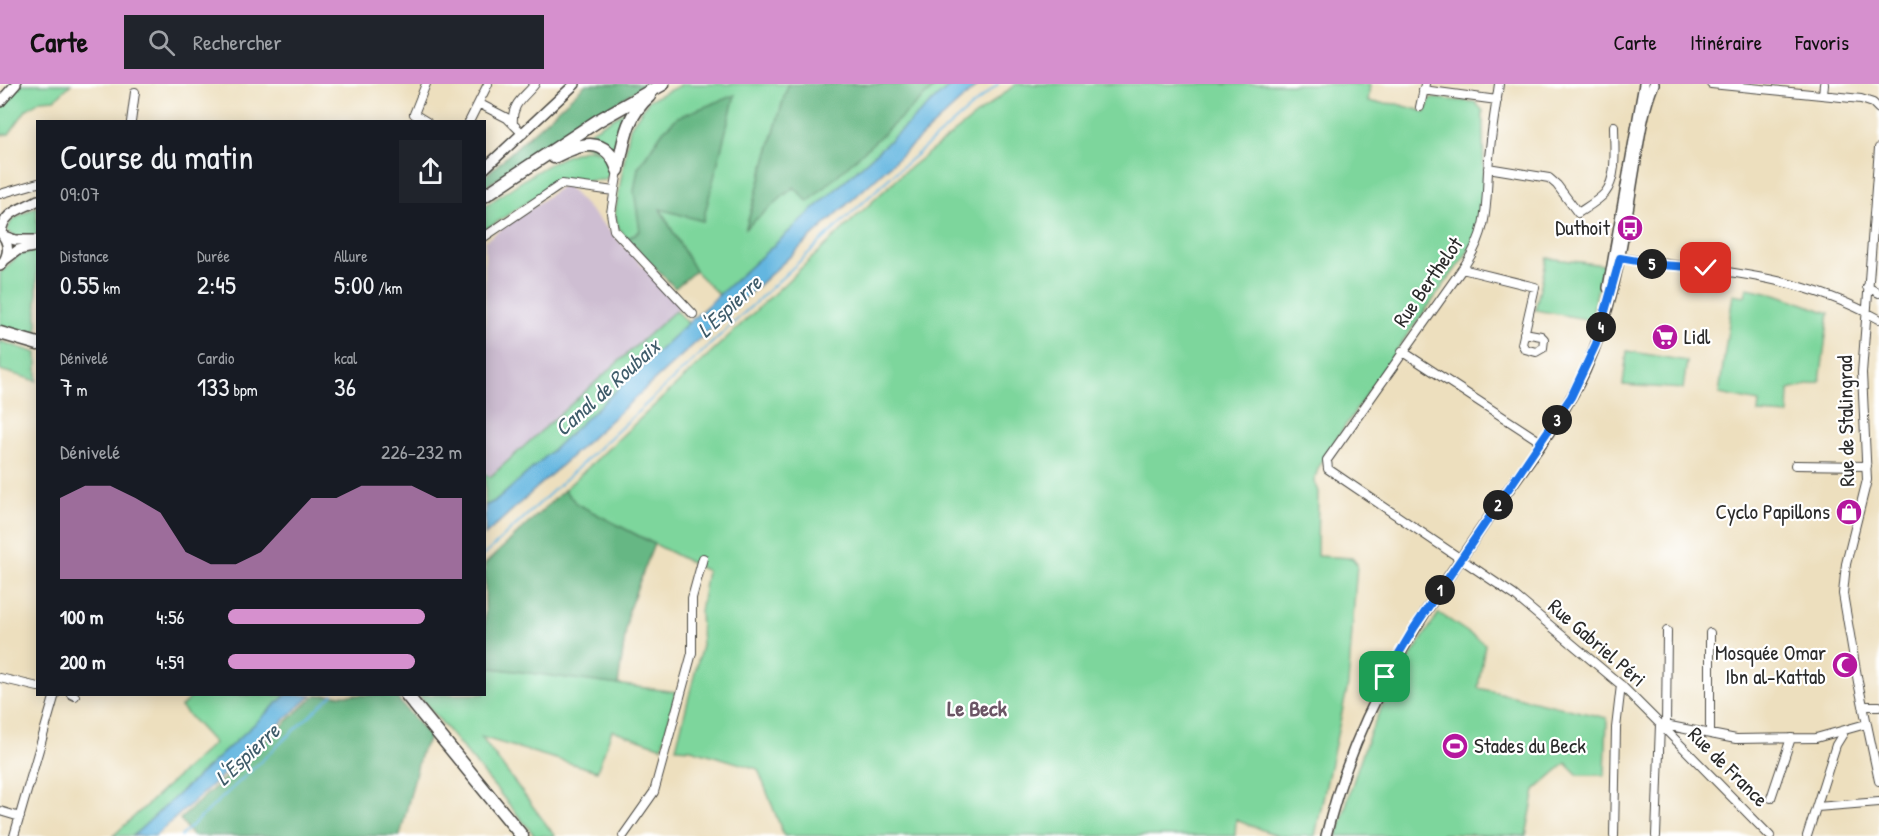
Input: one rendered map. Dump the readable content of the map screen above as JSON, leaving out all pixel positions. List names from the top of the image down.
{
  "streets": {
    "street": [
      "Rue Berthelot",
      "Rue de Stalingrad",
      "Rue Gabriel Péri",
      "Rue de France"
    ]
  },
  "crossings": [
    ["Rue Berthelot", "Rue Gabriel Péri"],
    ["Rue Gabriel Péri", "Rue de France"]
  ],
  "districts": ["Le Beck"],
  "water": ["L'Espierre", "Canal de Roubaix"],
  "places": {
    "bus stop": ["Duthoit"],
    "supermarket": ["Lidl"],
    "shop": ["Cyclo Papillons"],
    "mosque": ["Mosquée Omar Ibn al-Kattab"],
    "sports": ["Stades du Beck"]
  },
  "page": {
    "header": "Carte",
    "search": "Rechercher",
    "nav": ["Carte", "Itinéraire", "Favoris"],
    "heading": ["Course du matin", "09:07"],
    "stats": [
      ["Distance", "0.55 km"],
      ["Durée", "2:45"],
      ["Allure", "5:00 /km"],
      ["Dénivelé", "7 m"],
      ["Cardio", "133 bpm"],
      ["kcal", "36"]
    ],
    "pins": [
      "5",
      "4",
      "3",
      "2",
      "1"
    ],
    "chart": ["Dénivelé", "226–232 m"],
    "list": [
      {
        "name": "100 m",
        "note": "4:56"
      },
      {
        "name": "200 m",
        "note": "4:59"
      }
    ]
  }
}
